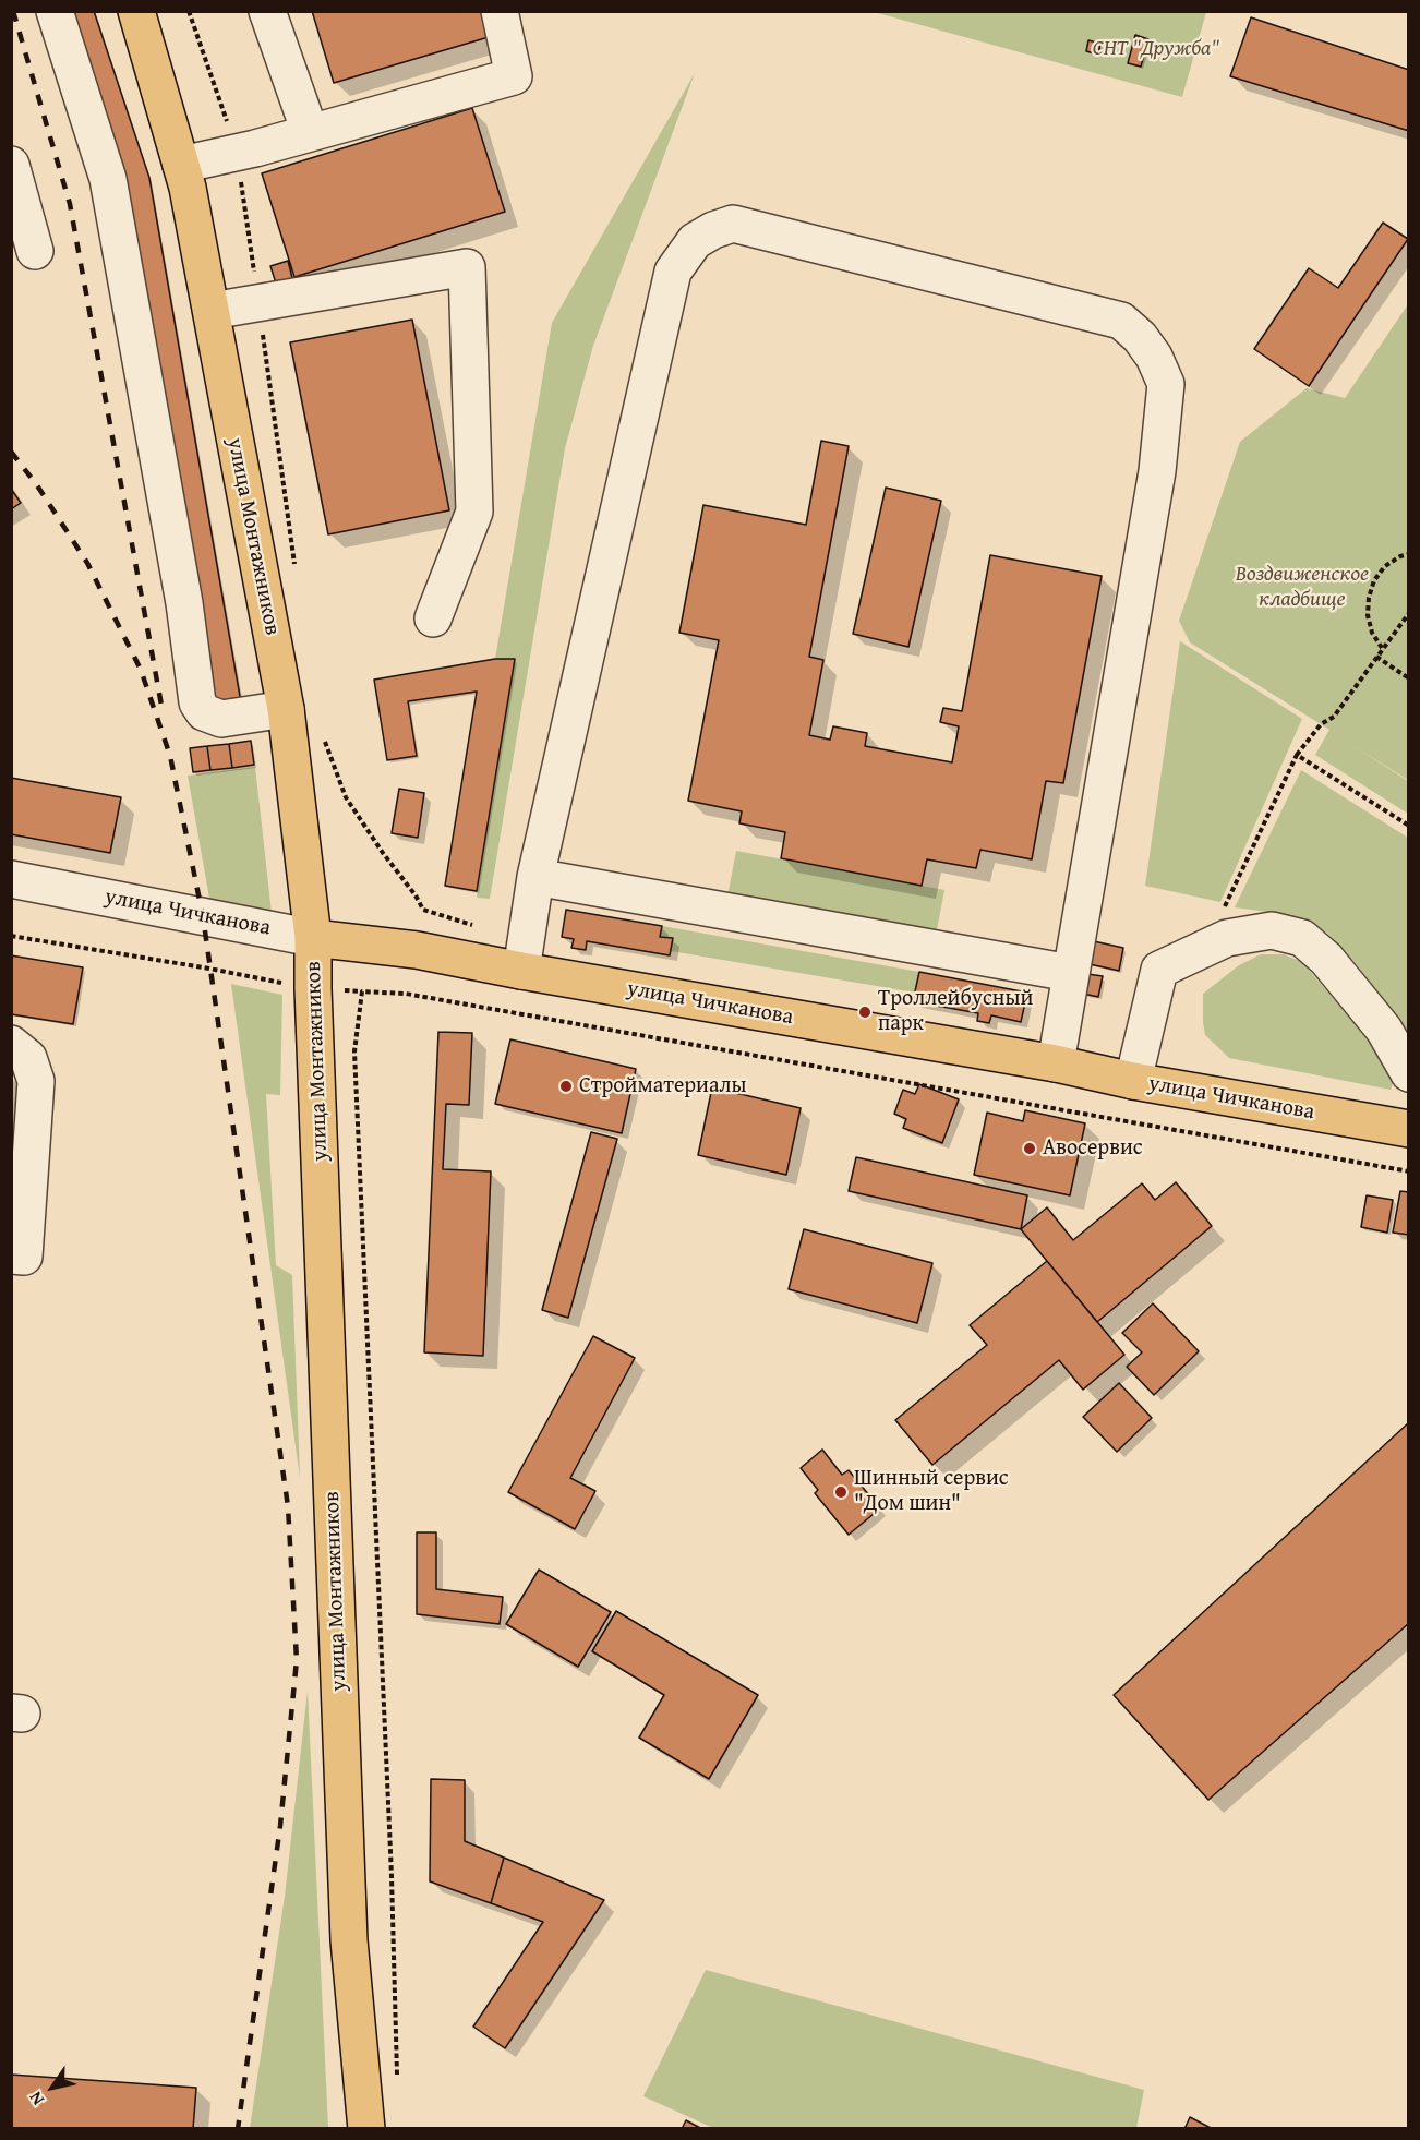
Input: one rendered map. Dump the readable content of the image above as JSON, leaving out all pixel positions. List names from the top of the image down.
{
  "streets": {
    "main road": ["улица Монтажников", "улица Чичканова"]
  },
  "crossings": [
    ["улица Монтажников", "улица Чичканова"]
  ],
  "parks": ["СНТ \"Дружба\"", "Воздвиженское кладбище"],
  "places": [
    "Троллейбусный парк",
    "Стройматериалы",
    "Авосервис",
    "Шинный сервис \"Дом шин\""
  ],
  "north": "bottom left"
}
